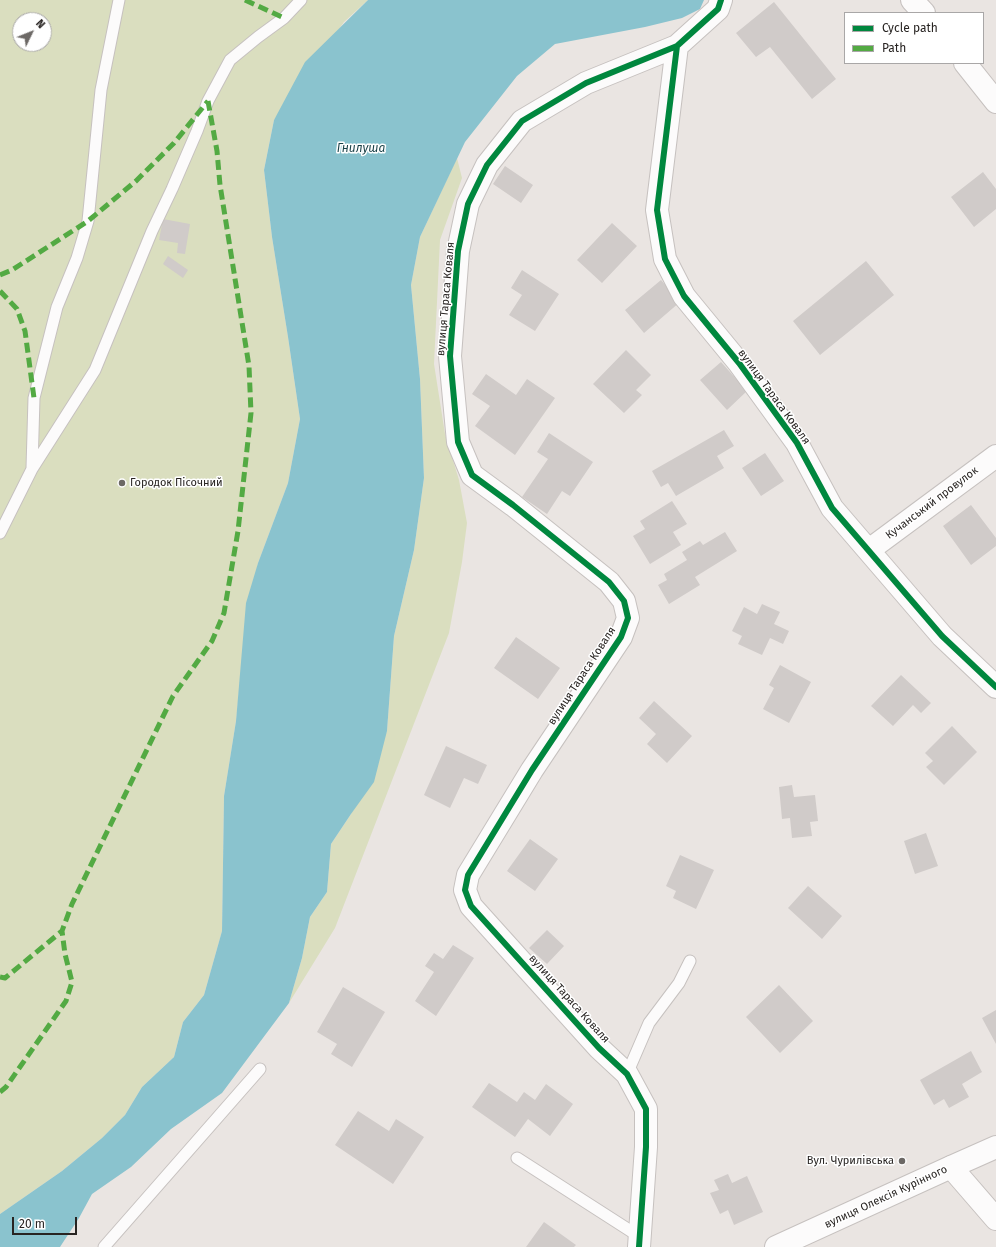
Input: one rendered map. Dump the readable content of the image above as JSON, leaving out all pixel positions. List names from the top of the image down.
{
  "streets": {
    "street": ["вулиця Тараса Коваля", "Кучанський провулок", "вулиця Олексія Курінного"]
  },
  "crossings": [
    ["вулиця Тараса Коваля", "Кучанський провулок"]
  ],
  "water": ["Гнилуша"],
  "places": ["Городок Пісочний", "Вул. Чурилівська"],
  "legend": ["Cycle path", "Path"],
  "scale_bar": "20 m",
  "north": "top right"
}
